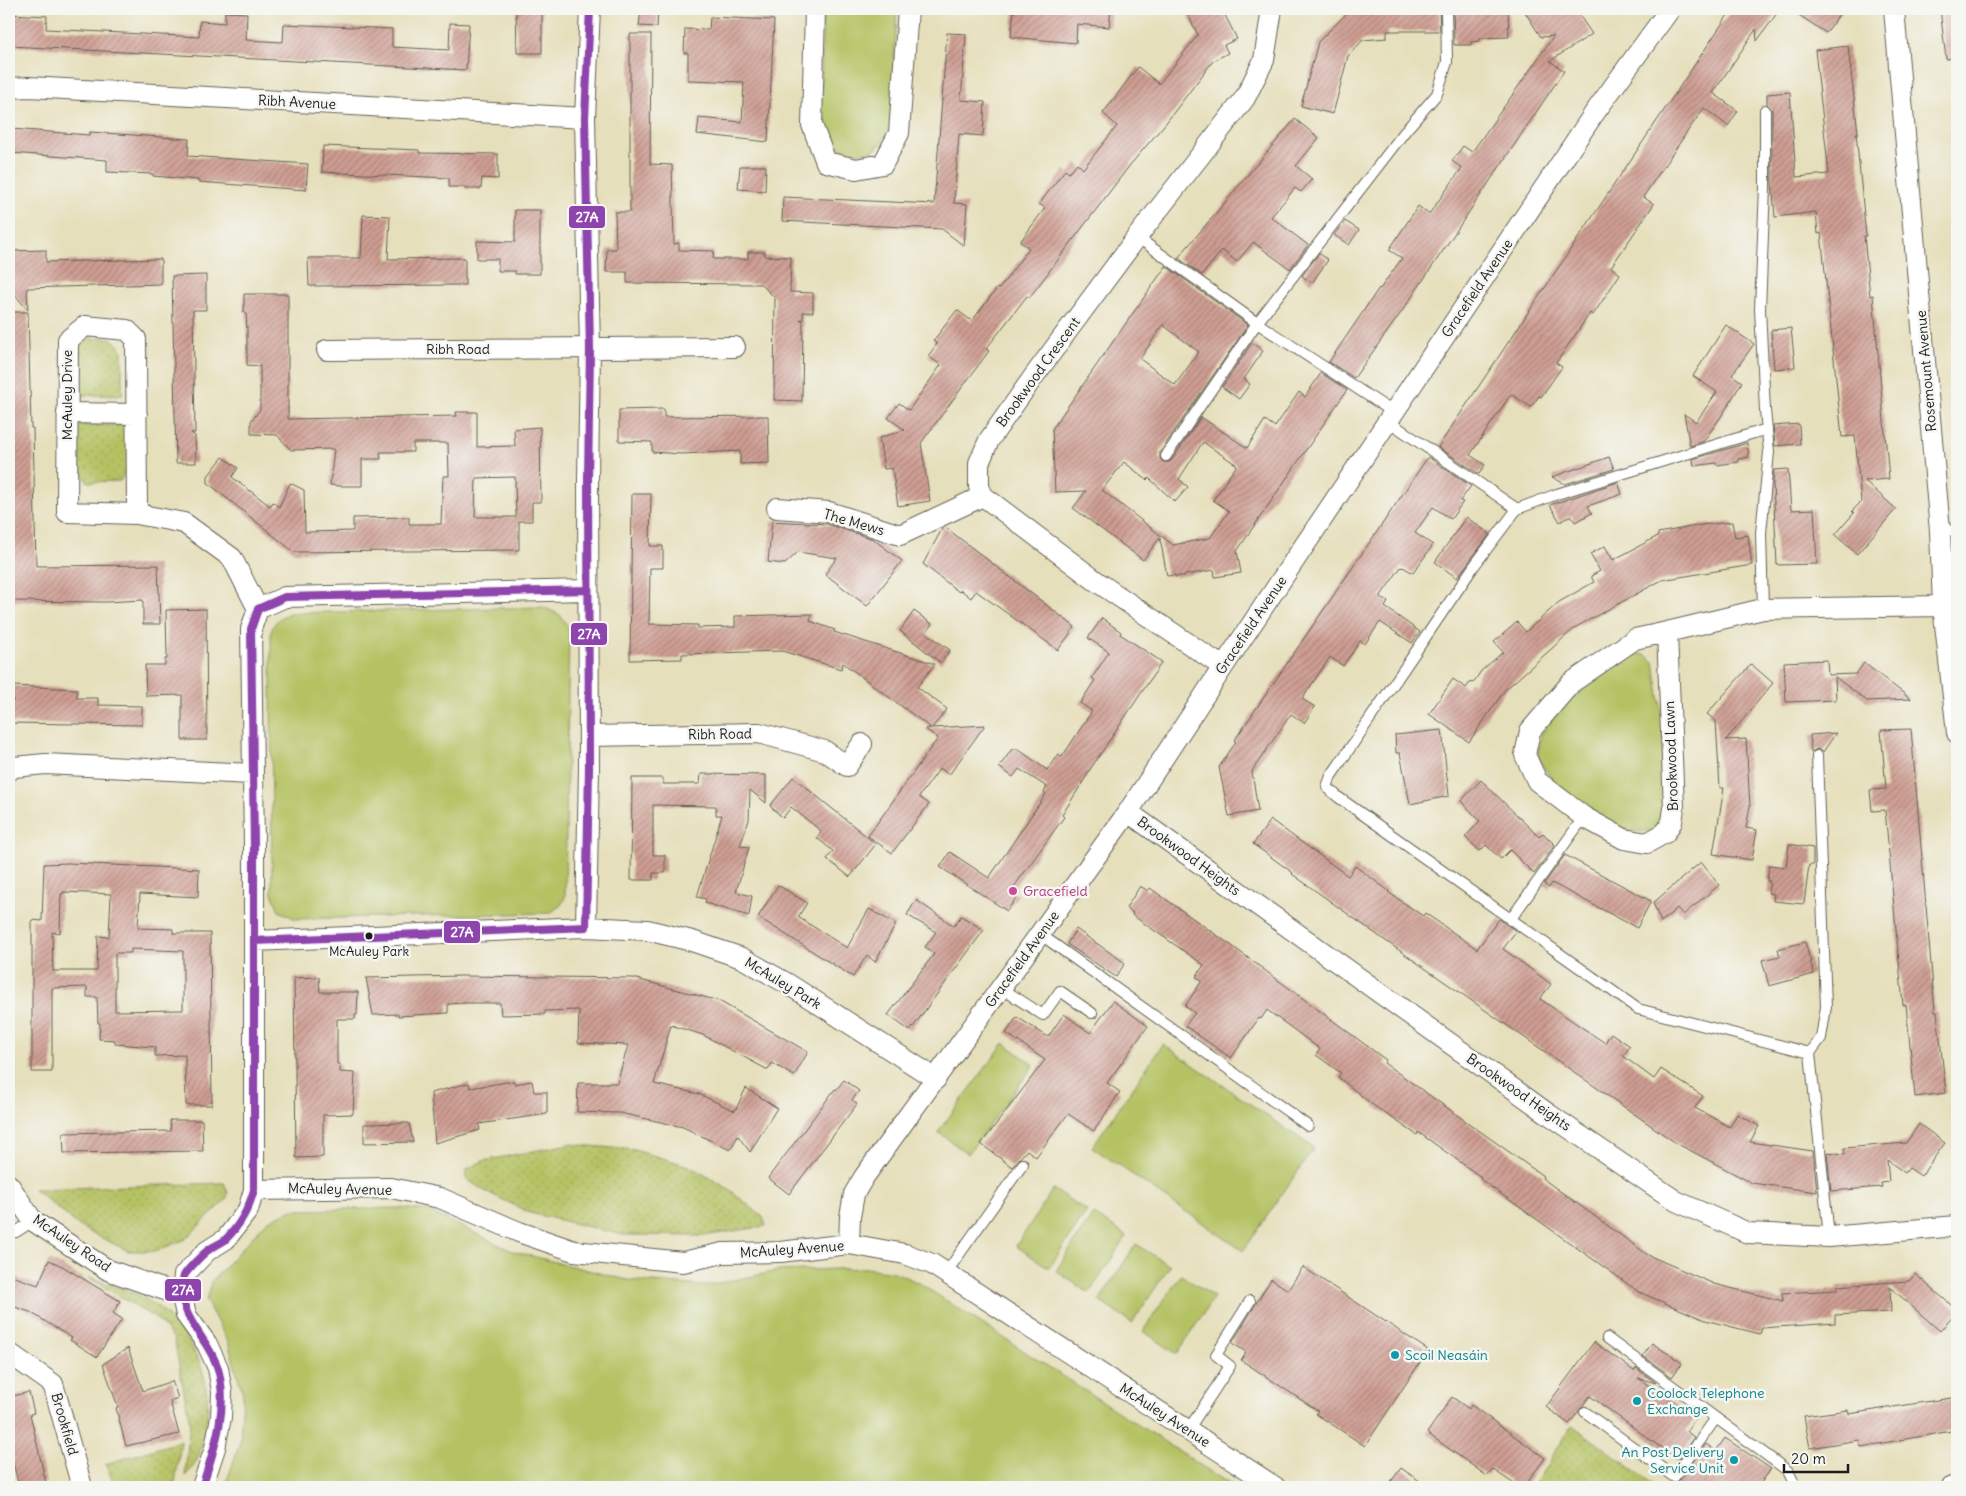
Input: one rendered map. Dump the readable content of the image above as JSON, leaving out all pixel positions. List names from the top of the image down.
{
  "streets": {
    "street": [
      "Ribh Avenue",
      "Gracefield Avenue",
      "Ribh Road",
      "Rosemount Avenue",
      "Brookwood Crescent",
      "McAuley Drive",
      "The Mews",
      "Brookwood Lawn",
      "Brookwood Heights",
      "McAuley Park",
      "McAuley Avenue",
      "McAuley Road",
      "Brookfield"
    ]
  },
  "crossings": [
    ["Gracefield Avenue", "Brookwood Heights"],
    ["Gracefield Avenue", "McAuley Park"],
    ["Gracefield Avenue", "McAuley Avenue"],
    ["Rosemount Avenue", "Brookwood Lawn"],
    ["Brookwood Crescent", "The Mews"]
  ],
  "places": [
    "Gracefield",
    "McAuley Park",
    "Scoil Neasáin",
    "Coolock Telephone Exchange",
    "An Post Delivery Service Unit"
  ],
  "lines": ["transit line 27A"],
  "scale_bar": "20 m"
}
